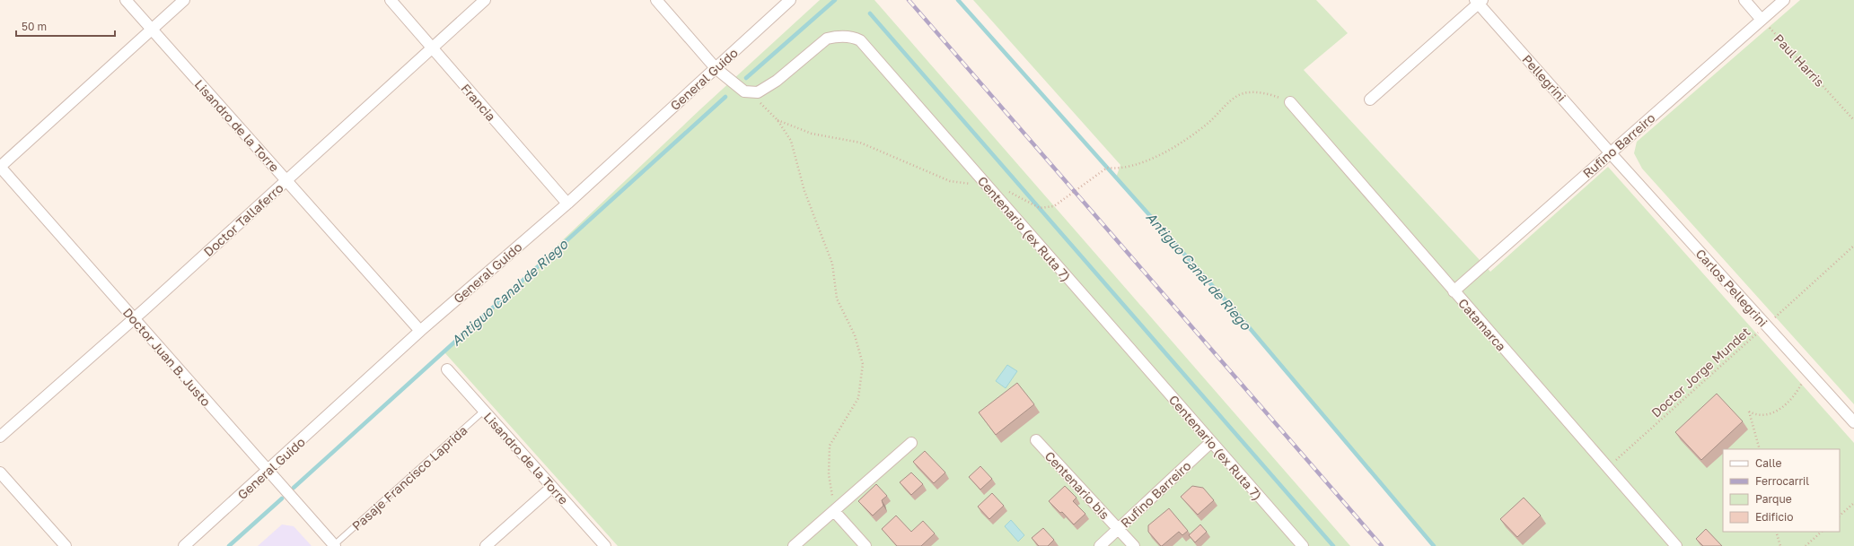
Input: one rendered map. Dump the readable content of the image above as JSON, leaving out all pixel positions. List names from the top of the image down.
{
  "streets": {
    "street": [
      "Pellegrini",
      "General Guido",
      "Francia",
      "Lisandro de la Torre",
      "Rufino Barreiro",
      "Doctor Tallaferro",
      "Centenario (ex Ruta 7)",
      "Carlos Pellegrini",
      "Catamarca",
      "Doctor Juan B. Justo",
      "Centenario bis"
    ],
    "lane": ["Pasaje Francisco Laprida"],
    "path": ["Paul Harris", "Doctor Jorge Mundet"]
  },
  "crossings": [
    ["Paul Harris", "Rufino Barreiro"],
    ["Pellegrini", "Rufino Barreiro"],
    ["Pellegrini", "Carlos Pellegrini"],
    ["General Guido", "Francia"],
    ["General Guido", "Lisandro de la Torre"],
    ["General Guido", "Doctor Juan B. Justo"],
    ["Francia", "Doctor Tallaferro"],
    ["Lisandro de la Torre", "Doctor Tallaferro"],
    ["Lisandro de la Torre", "Pasaje Francisco Laprida"],
    ["Rufino Barreiro", "Centenario (ex Ruta 7)"],
    ["Rufino Barreiro", "Carlos Pellegrini"],
    ["Rufino Barreiro", "Catamarca"],
    ["Rufino Barreiro", "Centenario bis"],
    ["Doctor Tallaferro", "Doctor Juan B. Justo"],
    ["Carlos Pellegrini", "Doctor Jorge Mundet"],
    ["Catamarca", "Doctor Jorge Mundet"],
    ["Doctor Juan B. Justo", "Pasaje Francisco Laprida"]
  ],
  "water": ["Antiguo Canal de Riego"],
  "legend": [
    "Calle",
    "Ferrocarril",
    "Parque",
    "Edificio"
  ],
  "scale_bar": "50 m"
}
